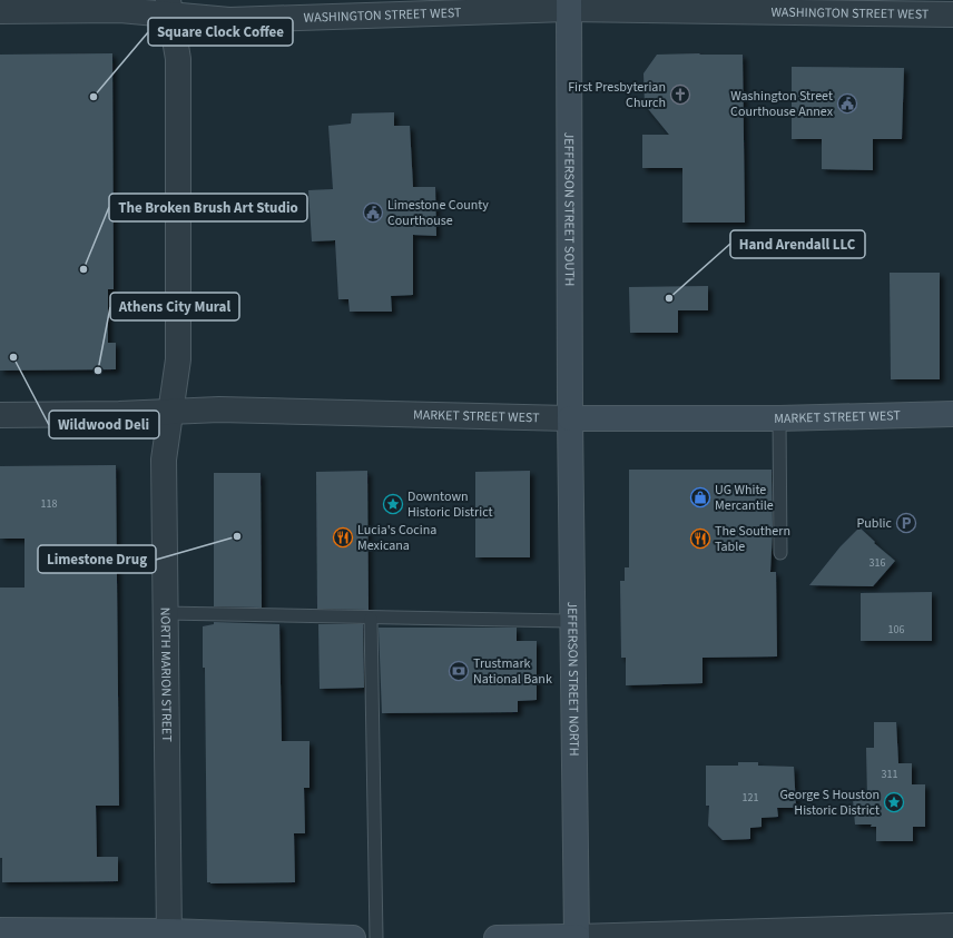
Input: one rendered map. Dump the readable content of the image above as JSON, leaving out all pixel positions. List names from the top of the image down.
{
  "streets": {
    "main road": ["JEFFERSON STREET SOUTH", "MARKET STREET WEST", "JEFFERSON STREET NORTH"],
    "street": ["WASHINGTON STREET WEST", "NORTH MARION STREET"]
  },
  "crossings": [
    ["WASHINGTON STREET WEST", "JEFFERSON STREET SOUTH"],
    ["WASHINGTON STREET WEST", "NORTH MARION STREET"],
    ["JEFFERSON STREET SOUTH", "MARKET STREET WEST"],
    ["JEFFERSON STREET SOUTH", "JEFFERSON STREET NORTH"],
    ["MARKET STREET WEST", "NORTH MARION STREET"],
    ["MARKET STREET WEST", "JEFFERSON STREET NORTH"]
  ],
  "places": {
    "church": ["First Presbyterian Church"],
    "other": [
      "Square Clock Coffee",
      "The Broken Brush Art Studio",
      "Hand Arendall LLC",
      "Wildwood Deli",
      "Athens City Mural",
      "Limestone Drug"
    ],
    "public building": ["Washington Street Courthouse Annex", "Limestone County Courthouse"],
    "shop": ["UG White Mercantile"],
    "place": ["Downtown Historic District", "George S Houston Historic District"],
    "parking": ["Public"],
    "restaurant": ["Lucia's Cocina Mexicana", "The Southern Table"],
    "bank": ["Trustmark National Bank"]
  },
  "house_numbers": [
    "118",
    "316",
    "106",
    "311",
    "121"
  ]
}
